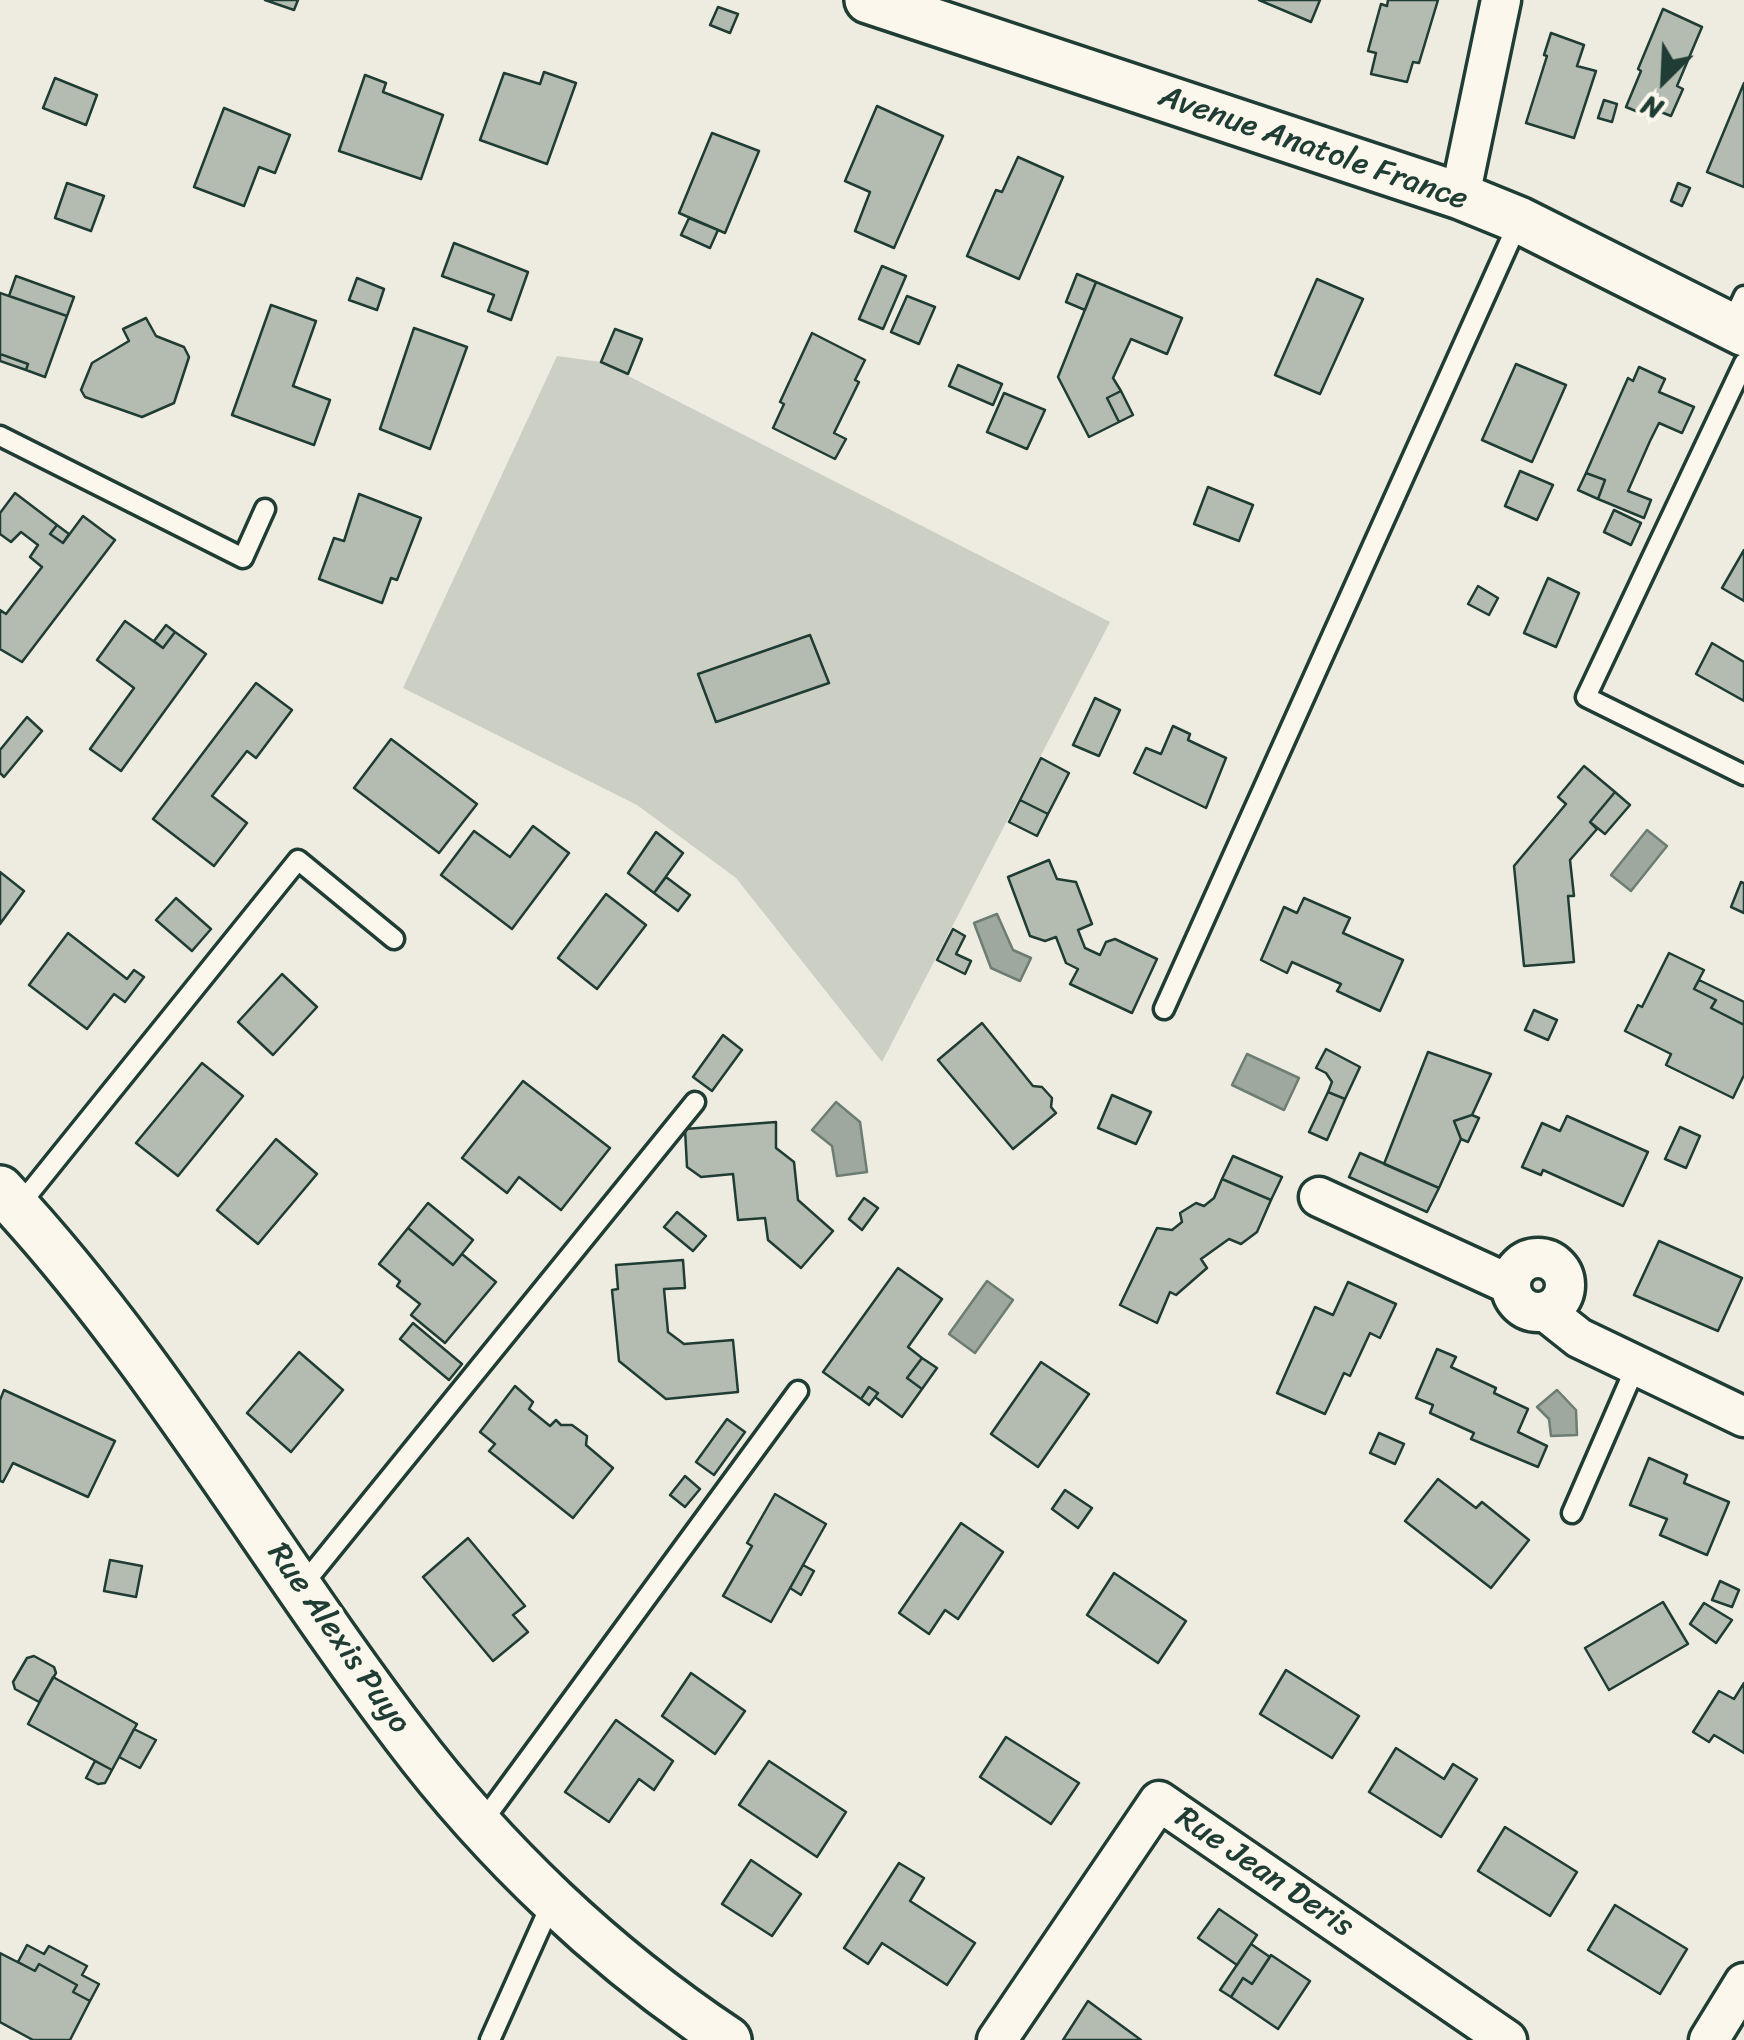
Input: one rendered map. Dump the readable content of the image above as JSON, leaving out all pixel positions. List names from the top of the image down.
{
  "streets": {
    "street": ["Avenue Anatole France", "Rue Alexis Puyo", "Rue Jean Deris"]
  },
  "north": "bottom left"
}
